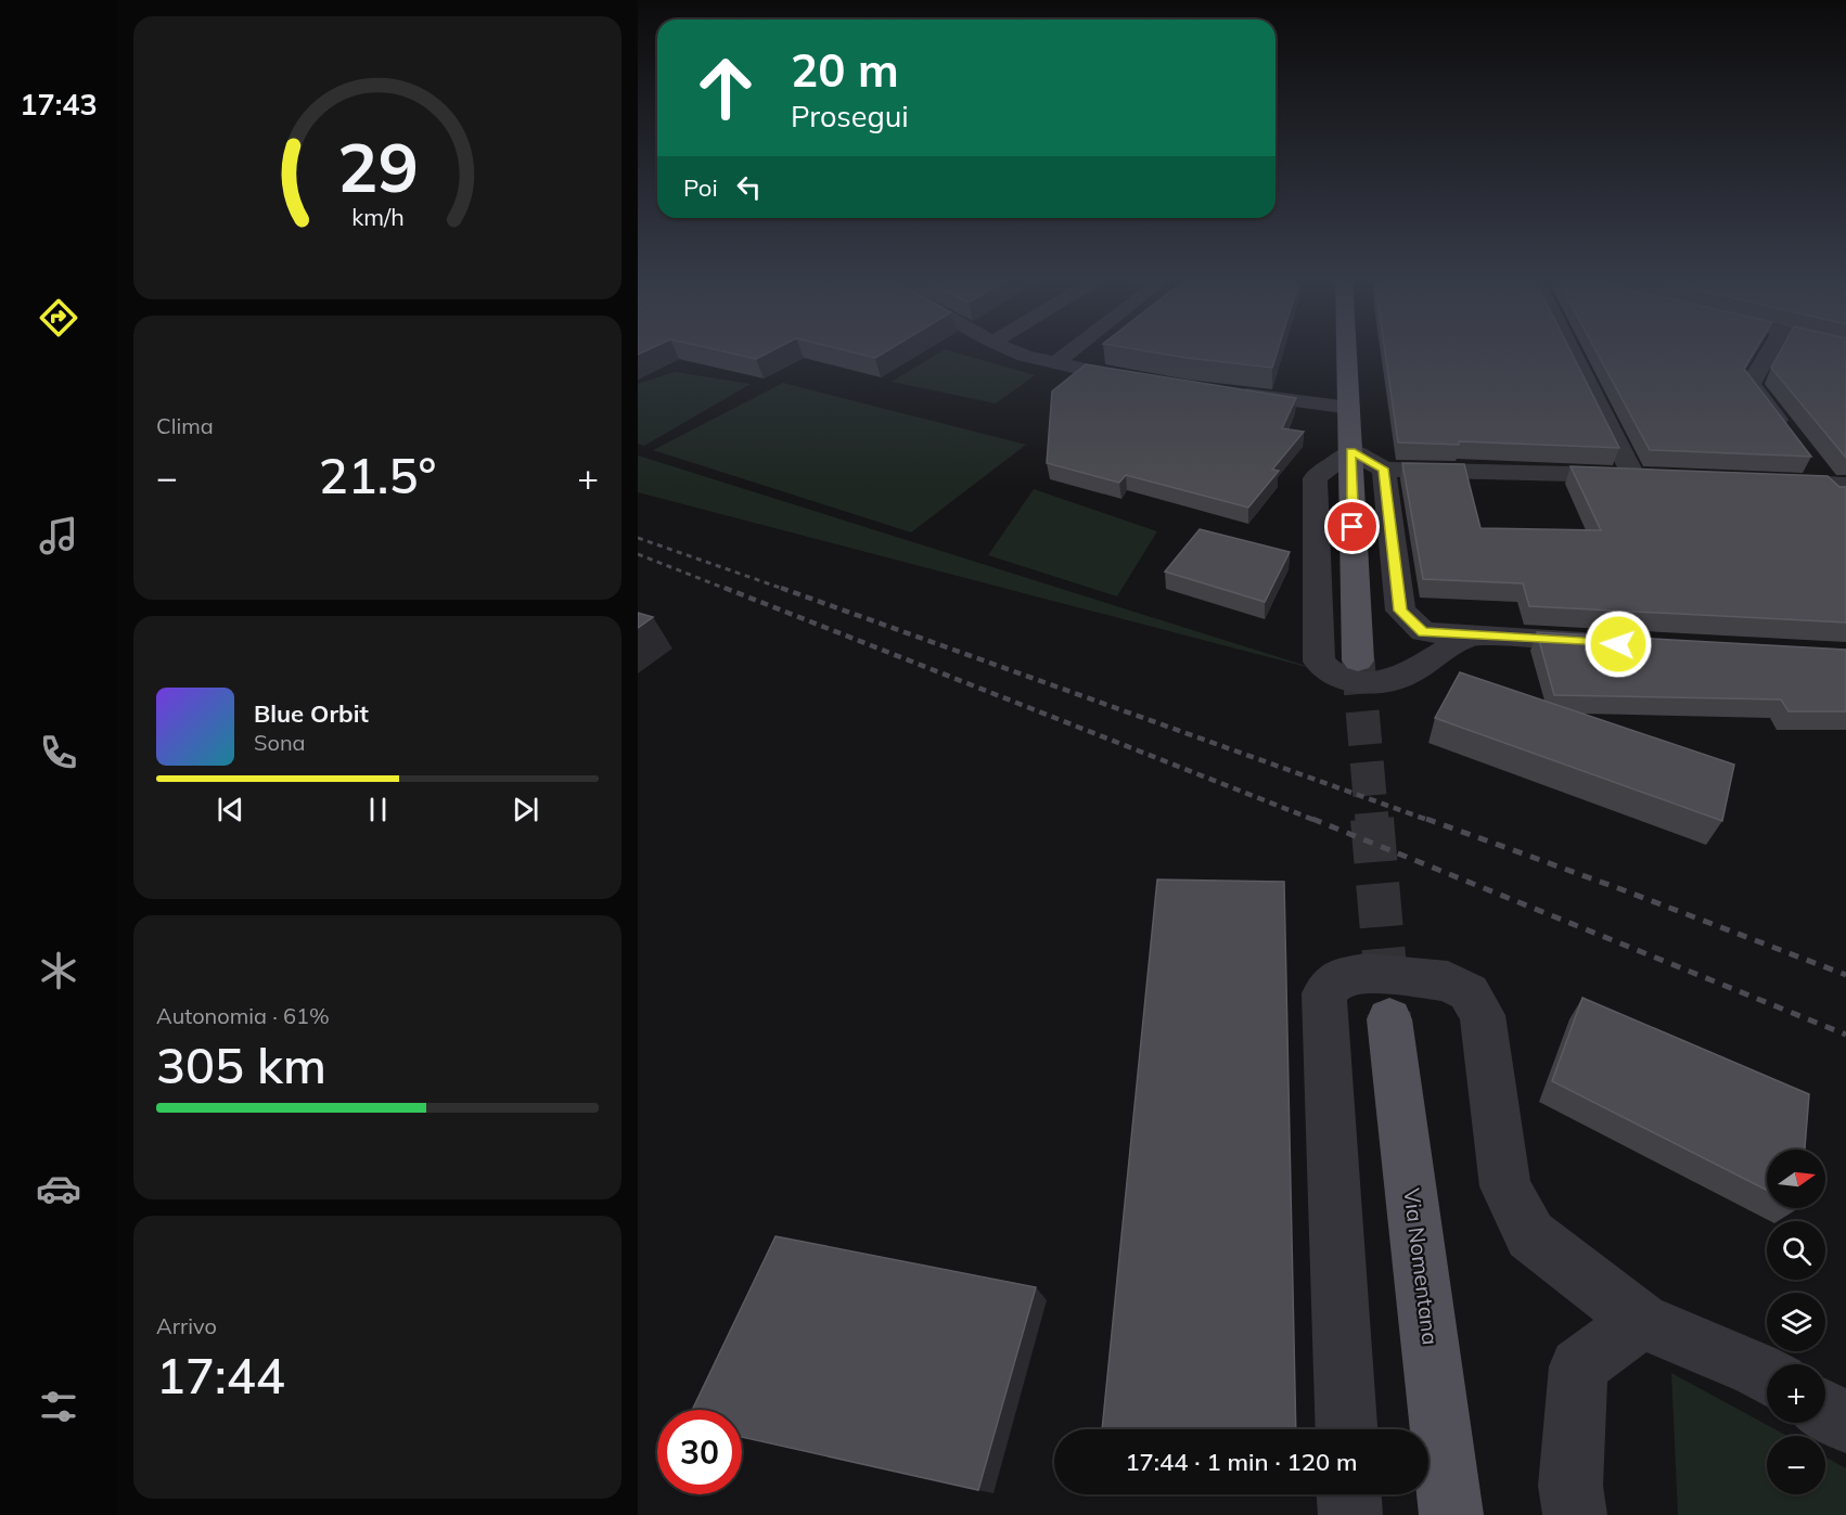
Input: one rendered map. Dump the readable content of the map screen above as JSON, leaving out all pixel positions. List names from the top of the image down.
{
  "streets": {
    "main road": ["Via Nomentana"]
  },
  "north": "right",
  "page": {
    "tabs": "17:43",
    "turn": ["20 m", "Prosegui"],
    "then": "Poi",
    "tile": [
      "Clima",
      ["Autonomia · 61%", "305 km"],
      ["Arrivo", "17:44"]
    ],
    "heat": ["−", "21.5°", "+"],
    "song": ["Blue Orbit", "Sona"],
    "map_buttons": ["+", "−"],
    "limit": "30",
    "trip": "17:44 · 1 min · 120 m",
    "gauge": ["29", "km/h"]
  }
}
